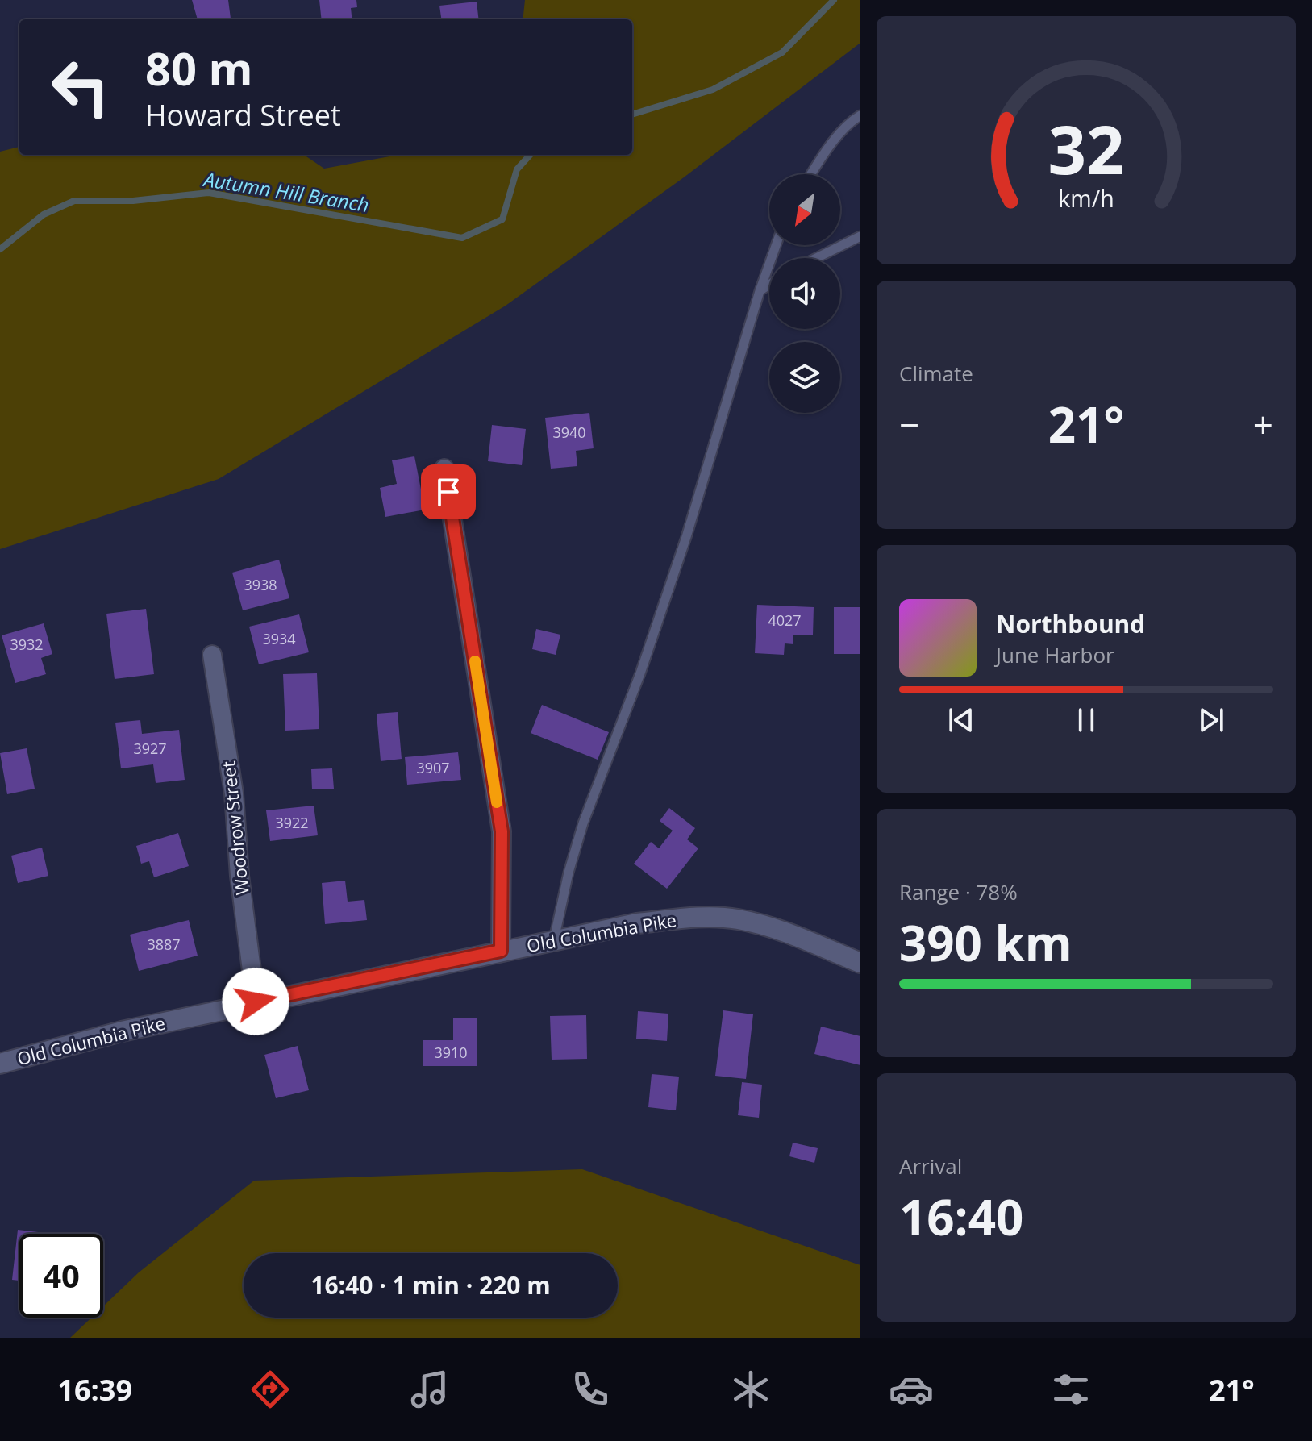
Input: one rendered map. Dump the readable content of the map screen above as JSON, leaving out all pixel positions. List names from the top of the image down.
{
  "streets": {
    "street": ["Woodrow Street", "Old Columbia Pike"]
  },
  "crossings": [
    ["Woodrow Street", "Old Columbia Pike"]
  ],
  "water": ["Autumn Hill Branch"],
  "house_numbers": [
    "3940",
    "3938",
    "4027",
    "3934",
    "3932",
    "3927",
    "3907",
    "3922",
    "3887",
    "3910"
  ],
  "north": "bottom left",
  "page": {
    "turn": ["80 m", "Howard Street"],
    "tile": [
      "Climate",
      ["Range · 78%", "390 km"],
      ["Arrival", "16:40"]
    ],
    "heat": ["−", "21°", "+"],
    "song": ["Northbound", "June Harbor"],
    "limit": "40",
    "trip": "16:40 · 1 min · 220 m",
    "tabs": ["16:39", "21°"],
    "gauge": ["32", "km/h"]
  }
}
